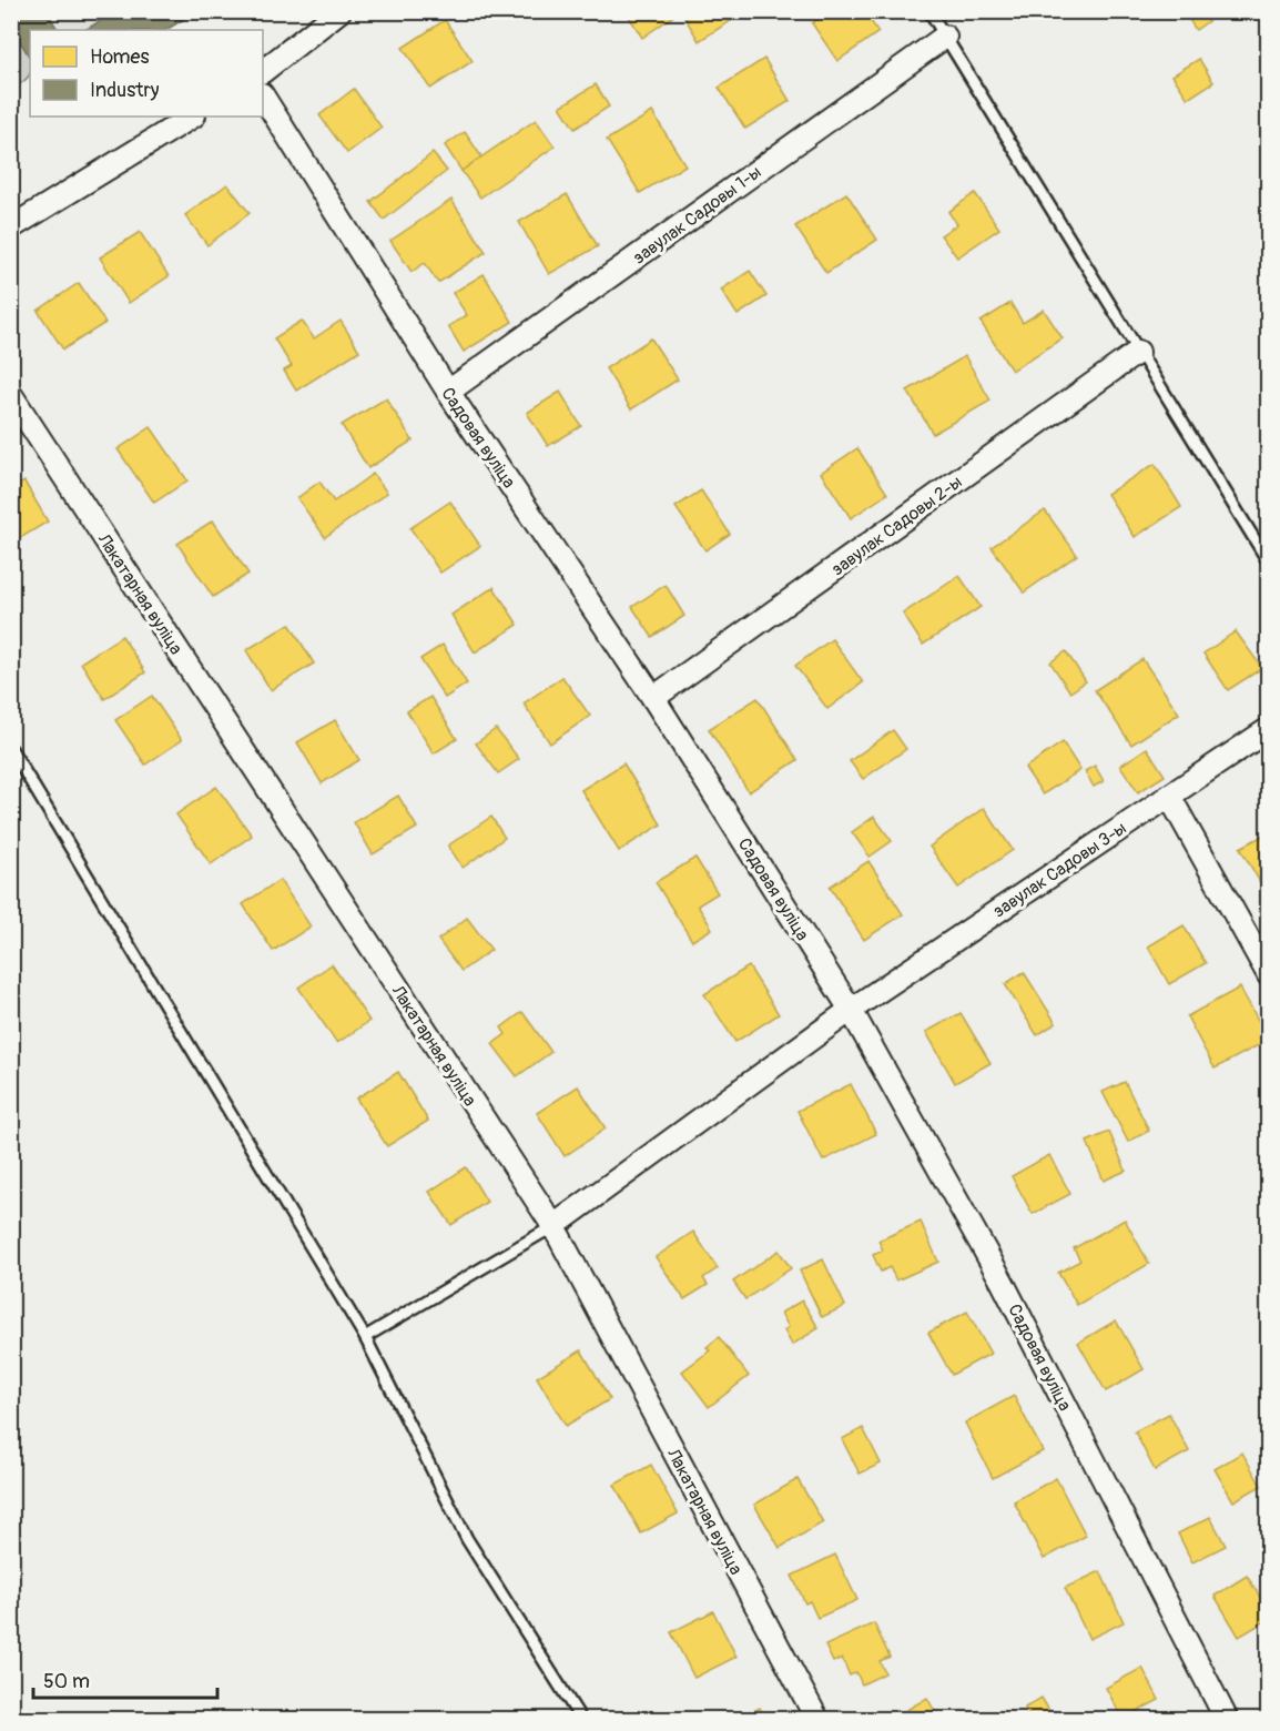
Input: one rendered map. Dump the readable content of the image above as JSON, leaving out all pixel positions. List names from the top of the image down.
{
  "streets": {
    "street": [
      "завулак Садовы 1-ы",
      "Садовая вуліца",
      "завулак Садовы 2-ы",
      "Лакатарная вуліца",
      "завулак Садовы 3-ы"
    ]
  },
  "crossings": [
    ["завулак Садовы 1-ы", "Садовая вуліца"],
    ["Садовая вуліца", "завулак Садовы 2-ы"],
    ["Садовая вуліца", "завулак Садовы 3-ы"],
    ["Лакатарная вуліца", "завулак Садовы 3-ы"]
  ],
  "legend": ["Homes", "Industry"],
  "scale_bar": "50 m"
}
